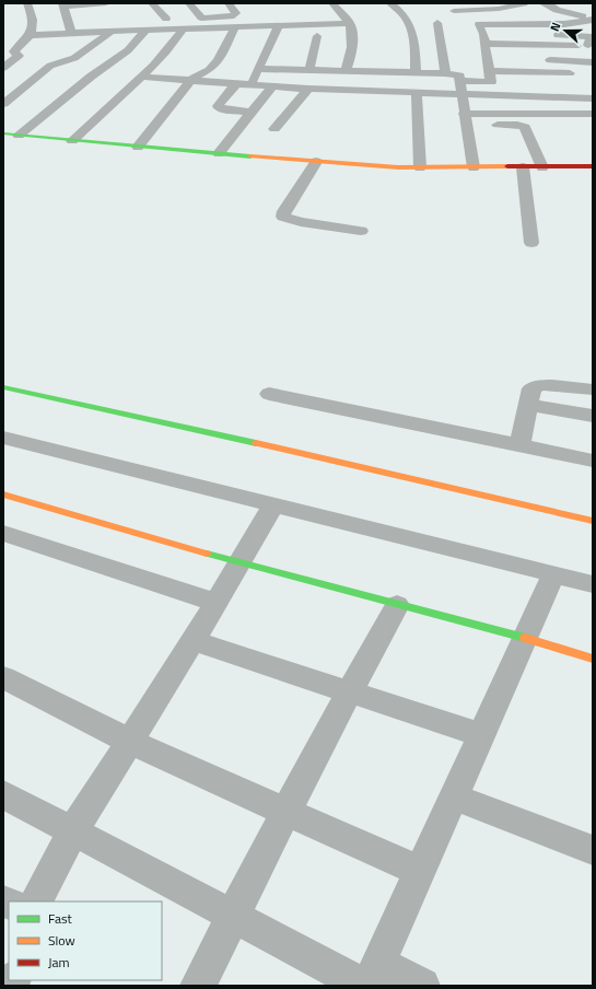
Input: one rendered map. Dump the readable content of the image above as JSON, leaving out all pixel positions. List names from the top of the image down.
{
  "legend": ["Fast", "Slow", "Jam"],
  "north": "left"
}
